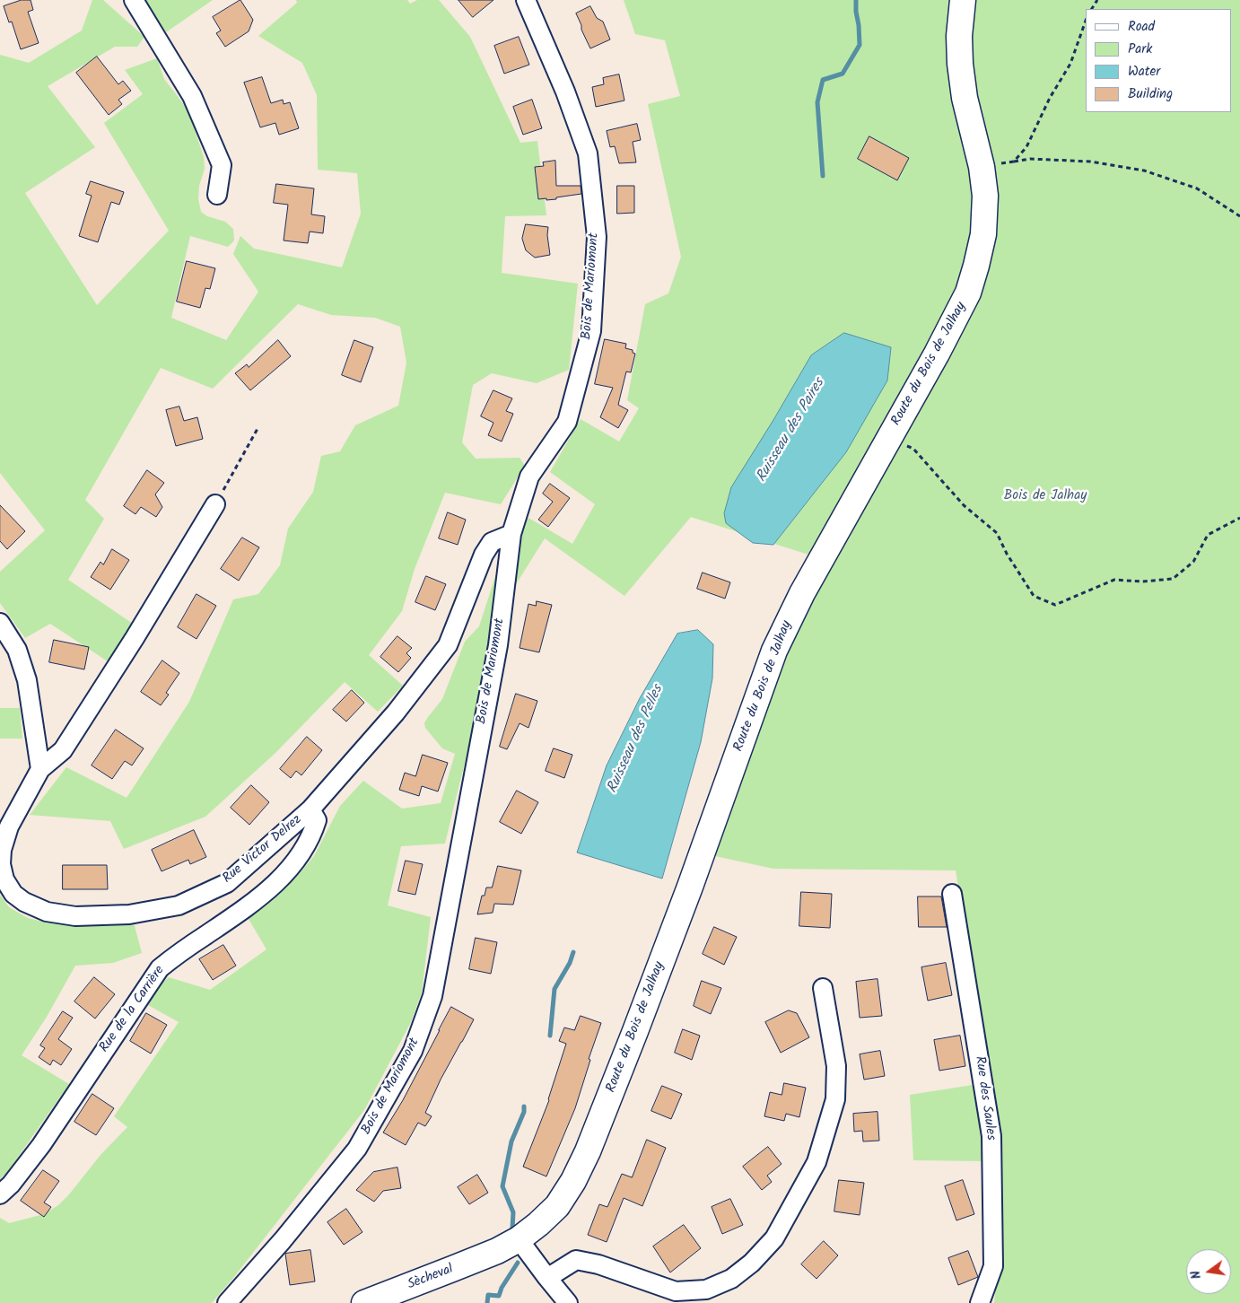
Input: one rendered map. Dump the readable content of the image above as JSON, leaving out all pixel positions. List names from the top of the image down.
{
  "streets": {
    "main road": ["Route du Bois de Jalhay", "Sècheval"],
    "street": [
      "Bois de Mariomont",
      "Rue Victor Delrez",
      "Rue de la Carrière",
      "Rue des Saules"
    ]
  },
  "crossings": [
    ["Bois de Mariomont", "Rue Victor Delrez"],
    ["Route du Bois de Jalhay", "Sècheval"],
    ["Rue Victor Delrez", "Rue de la Carrière"]
  ],
  "water": ["Ruisseau des Paires", "Ruisseau des Pelles"],
  "parks": ["Bois de Jalhay"],
  "legend": [
    "Road",
    "Park",
    "Water",
    "Building"
  ],
  "north": "left"
}
